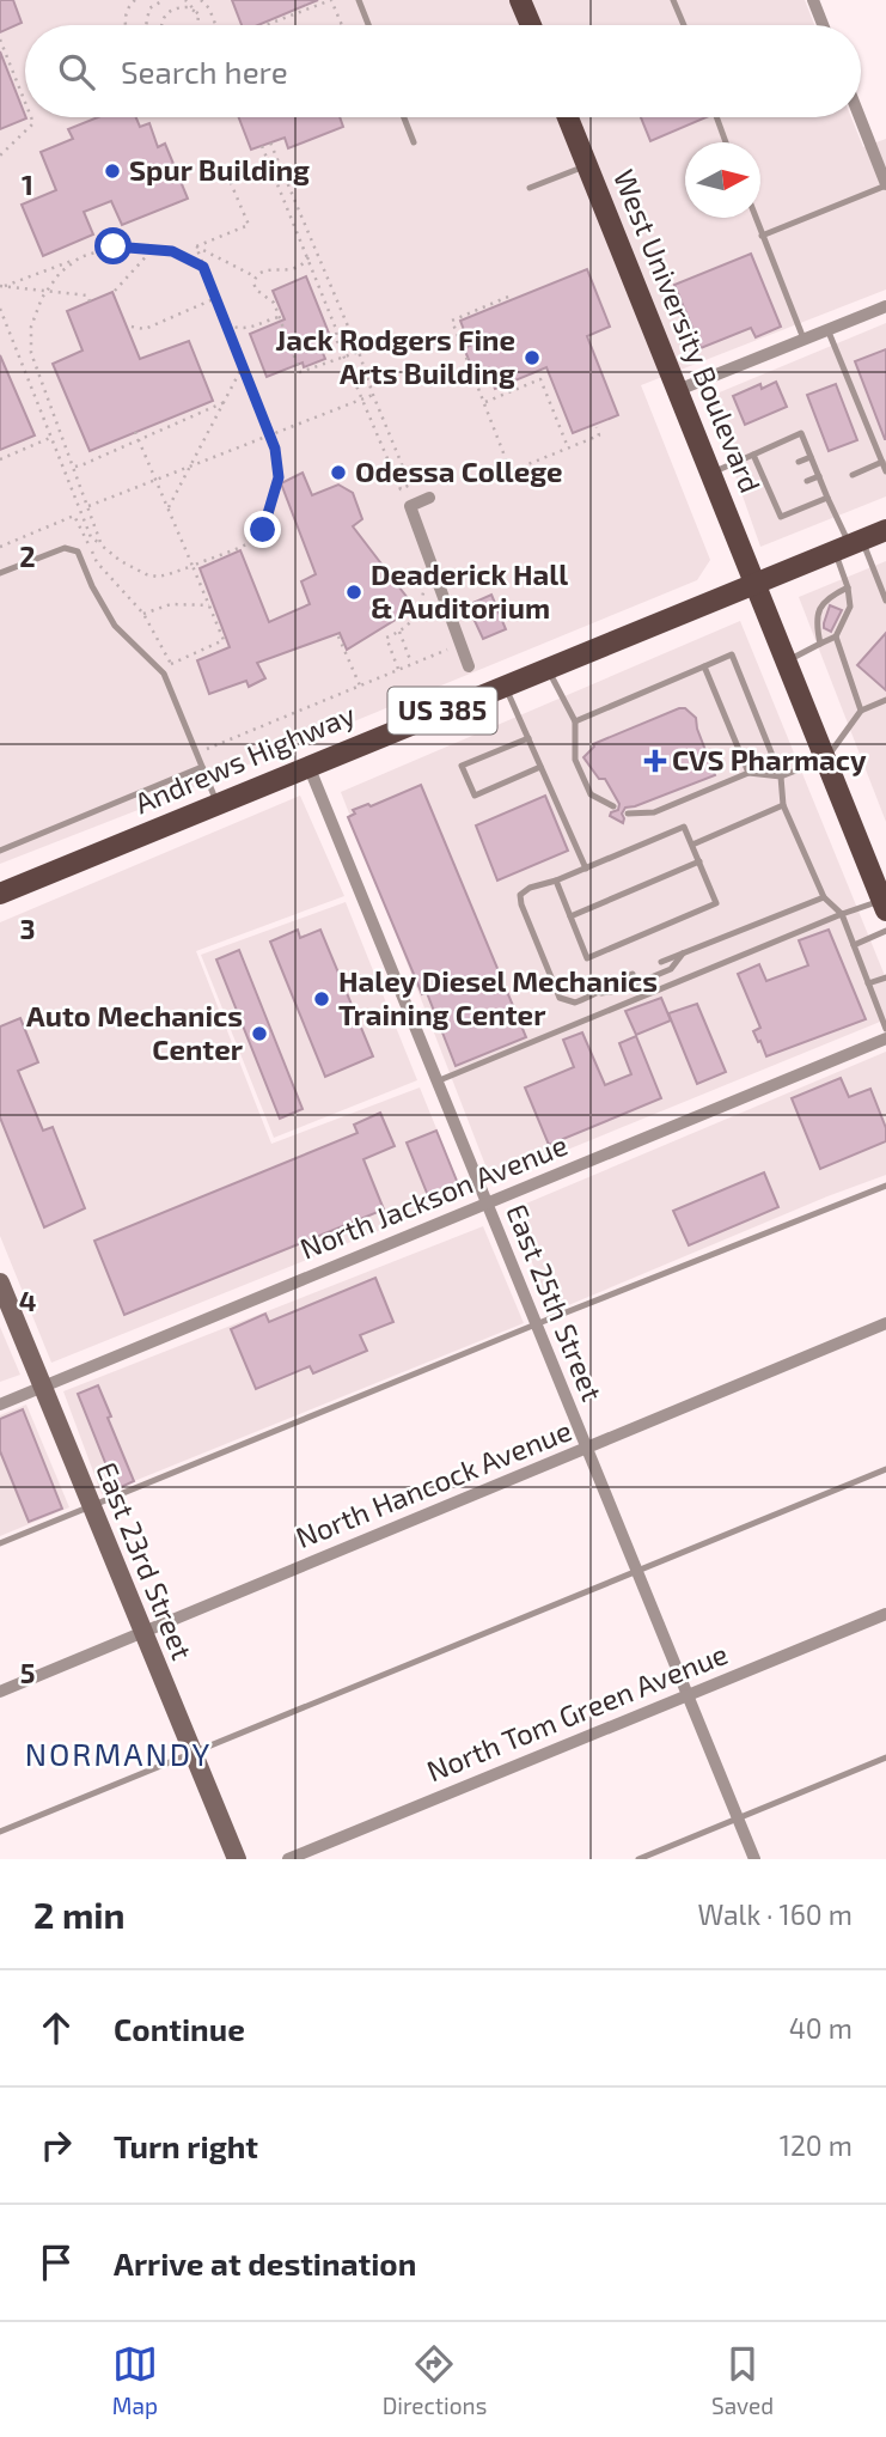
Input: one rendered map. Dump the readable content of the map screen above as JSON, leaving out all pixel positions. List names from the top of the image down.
{
  "streets": {
    "main road": ["West University Boulevard", "US 385", "Andrews Highway"],
    "street": [
      "North Jackson Avenue",
      "East 25th Street",
      "North Hancock Avenue",
      "East 23rd Street",
      "North Tom Green Avenue"
    ]
  },
  "crossings": [
    ["West University Boulevard", "Andrews Highway"],
    ["Andrews Highway", "East 25th Street"],
    ["North Jackson Avenue", "East 25th Street"],
    ["North Jackson Avenue", "East 23rd Street"],
    ["East 25th Street", "North Hancock Avenue"],
    ["East 25th Street", "North Tom Green Avenue"],
    ["North Hancock Avenue", "East 23rd Street"]
  ],
  "districts": ["NORMANDY"],
  "places": {
    "other": [
      "Spur Building",
      "Jack Rodgers Fine Arts Building",
      "Odessa College",
      "Deaderick Hall & Auditorium",
      "Haley Diesel Mechanics Training Center",
      "Auto Mechanics Center"
    ],
    "health": ["CVS Pharmacy"]
  },
  "north": "right",
  "page": {
    "search": "Search here",
    "heading": ["2 min", "Walk · 160 m"],
    "list": [
      ["Continue", "40 m"],
      ["Turn right", "120 m"],
      "Arrive at destination"
    ],
    "nav": ["Map", "Directions", "Saved"]
  },
  "grid": {
    "rows": [
      "1",
      "2",
      "3",
      "4",
      "5"
    ]
  }
}
